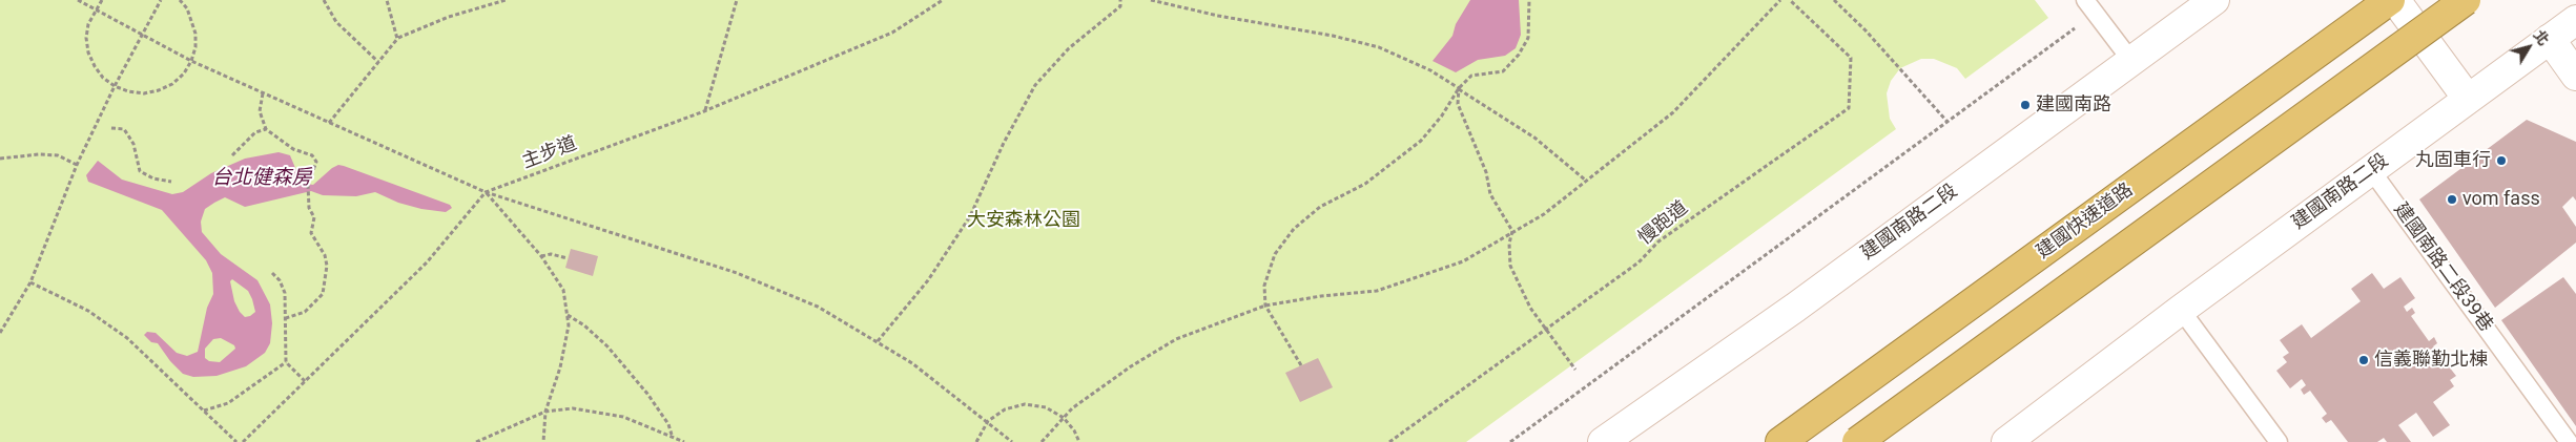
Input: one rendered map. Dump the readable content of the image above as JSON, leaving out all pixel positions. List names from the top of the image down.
{
  "streets": {
    "highway": ["建國快速道路"],
    "street": ["建國南路二段"],
    "lane": ["建國南路二段39巷"],
    "path": ["主步道", "慢跑道"]
  },
  "crossings": [
    ["建國南路二段", "建國南路二段39巷"]
  ],
  "water": ["台北健森房"],
  "parks": ["大安森林公園"],
  "places": [
    "建國南路",
    "丸固車行",
    "vom fass",
    "信義聯勤北棟"
  ],
  "north": "top right"
}
